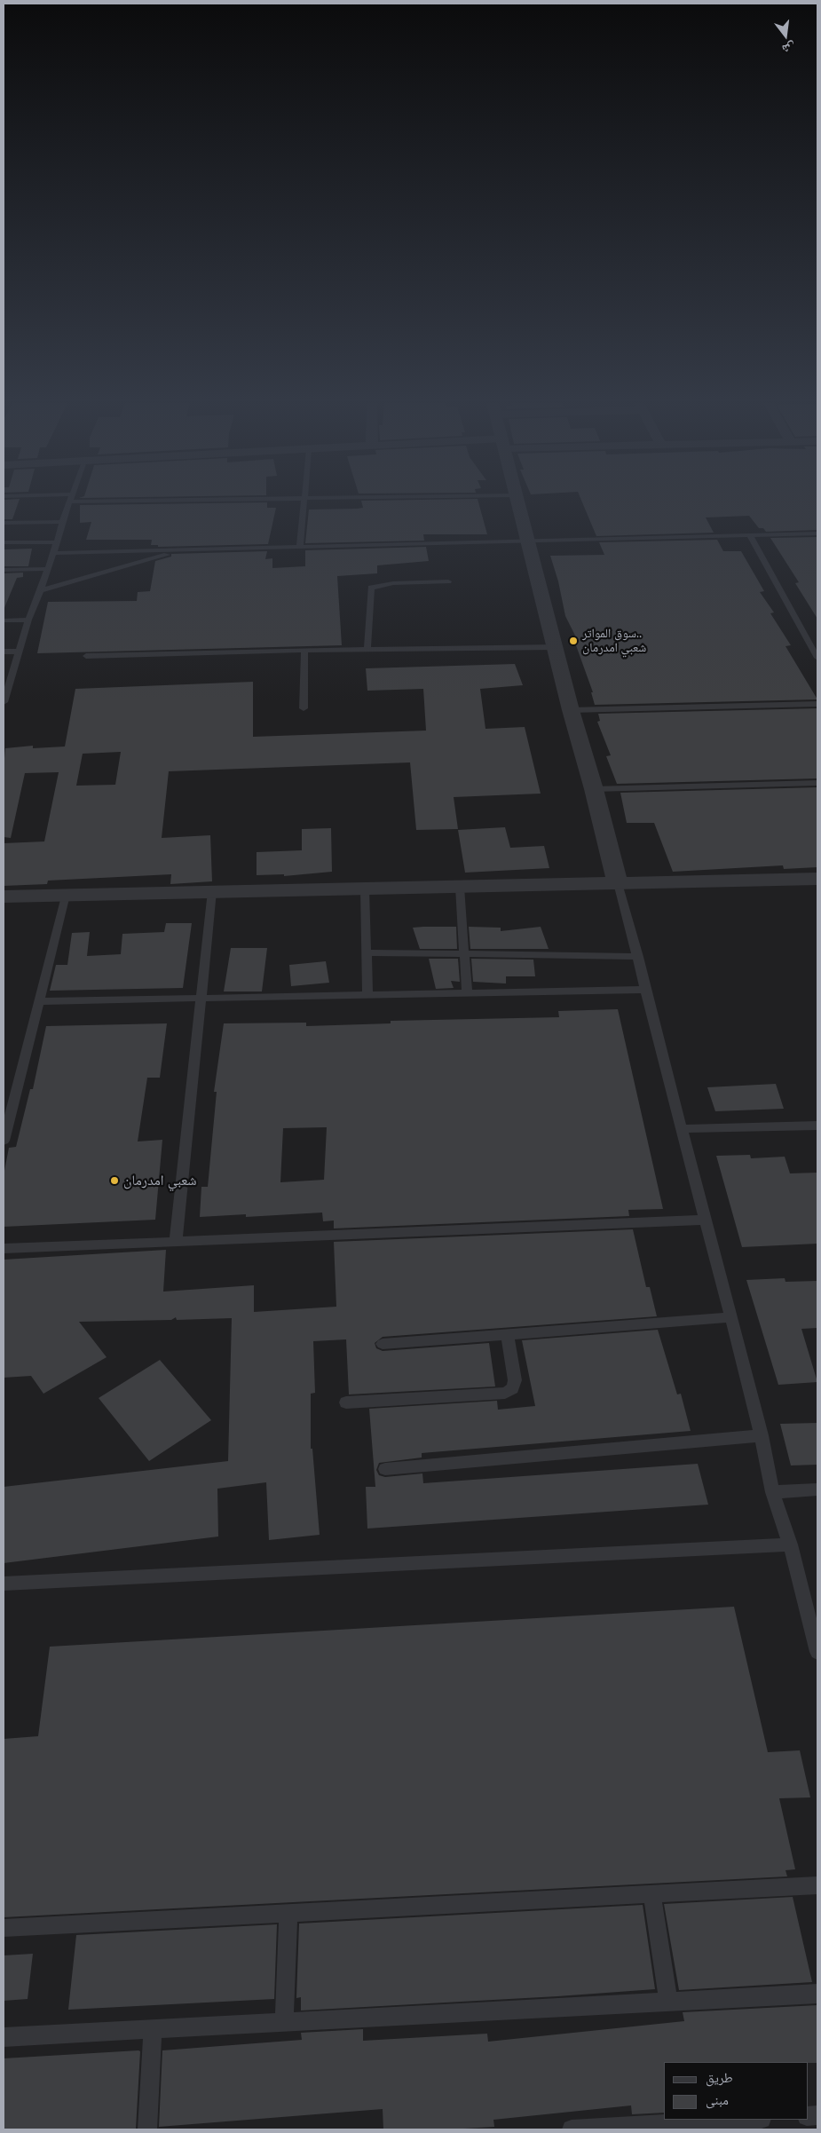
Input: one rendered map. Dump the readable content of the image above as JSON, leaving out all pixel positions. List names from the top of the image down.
{
  "places": ["سوق المواتر.. شعبي امدرمان", "شعبي امدرمان"],
  "legend": ["طريق", "مبنى"],
  "north": "bottom"
}
